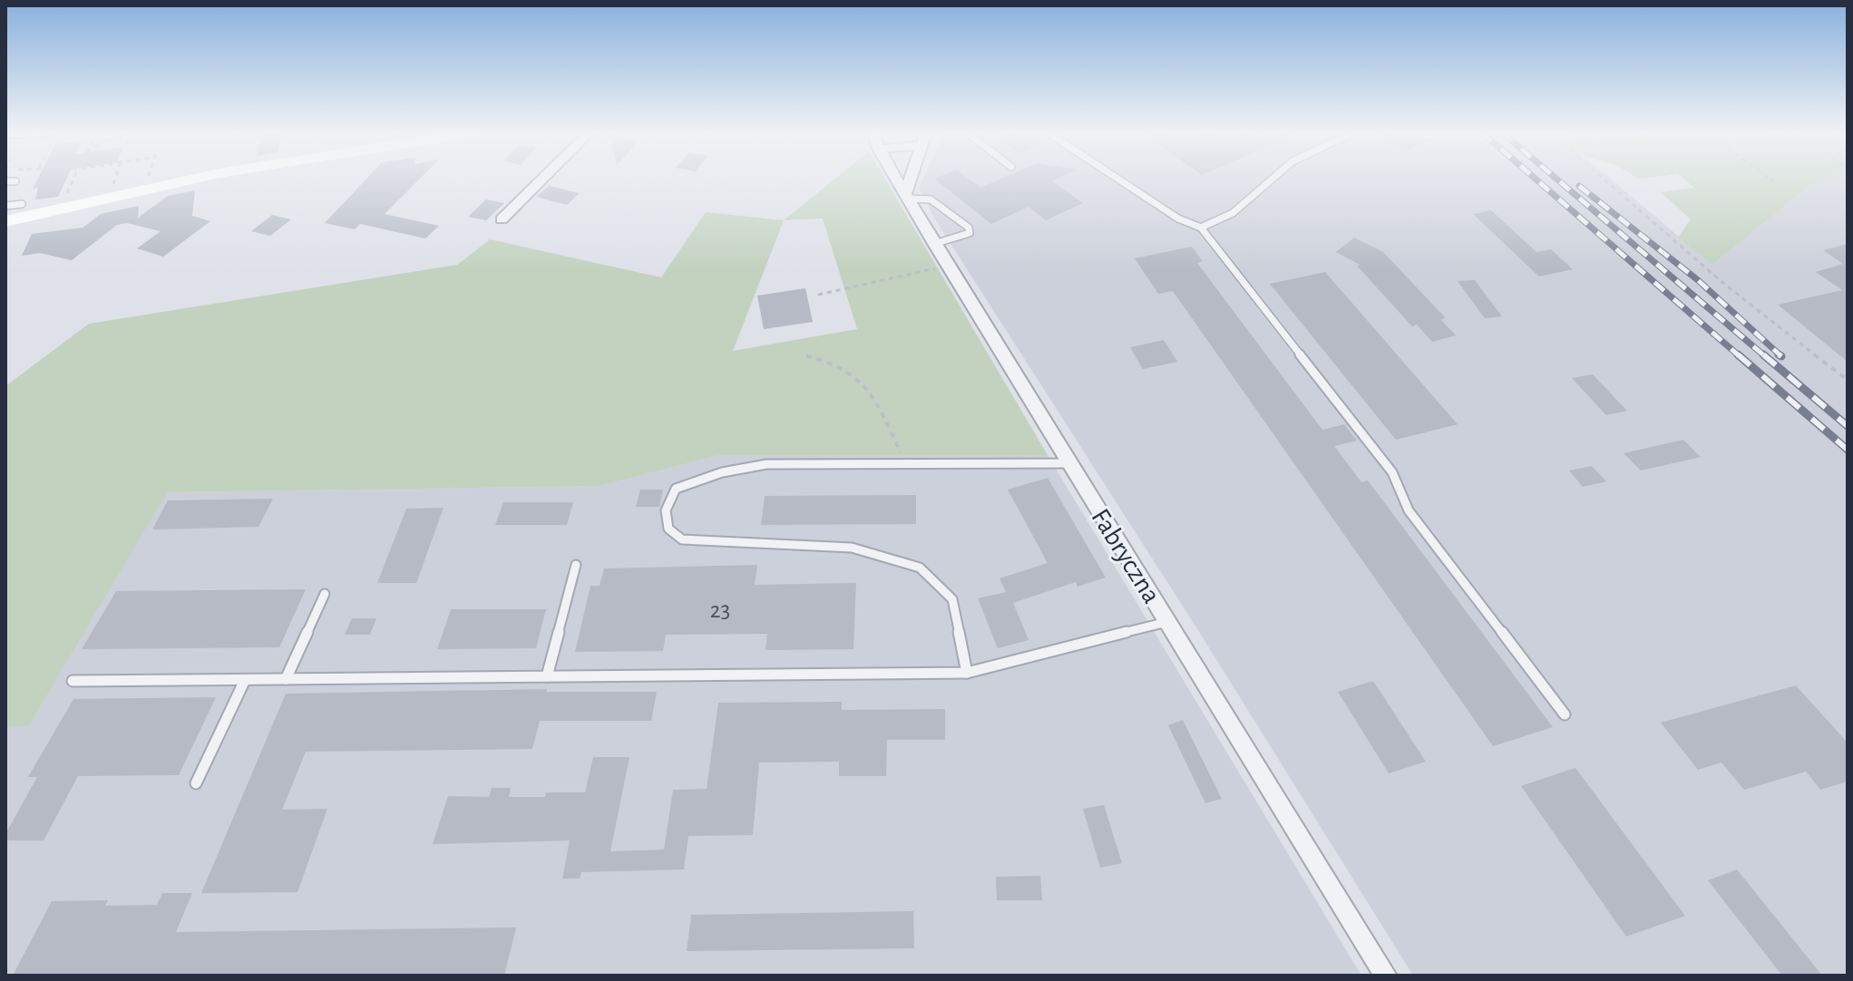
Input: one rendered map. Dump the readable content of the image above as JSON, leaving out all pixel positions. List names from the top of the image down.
{
  "streets": {
    "street": ["Fabryczna"]
  },
  "house_numbers": ["23"]
}
